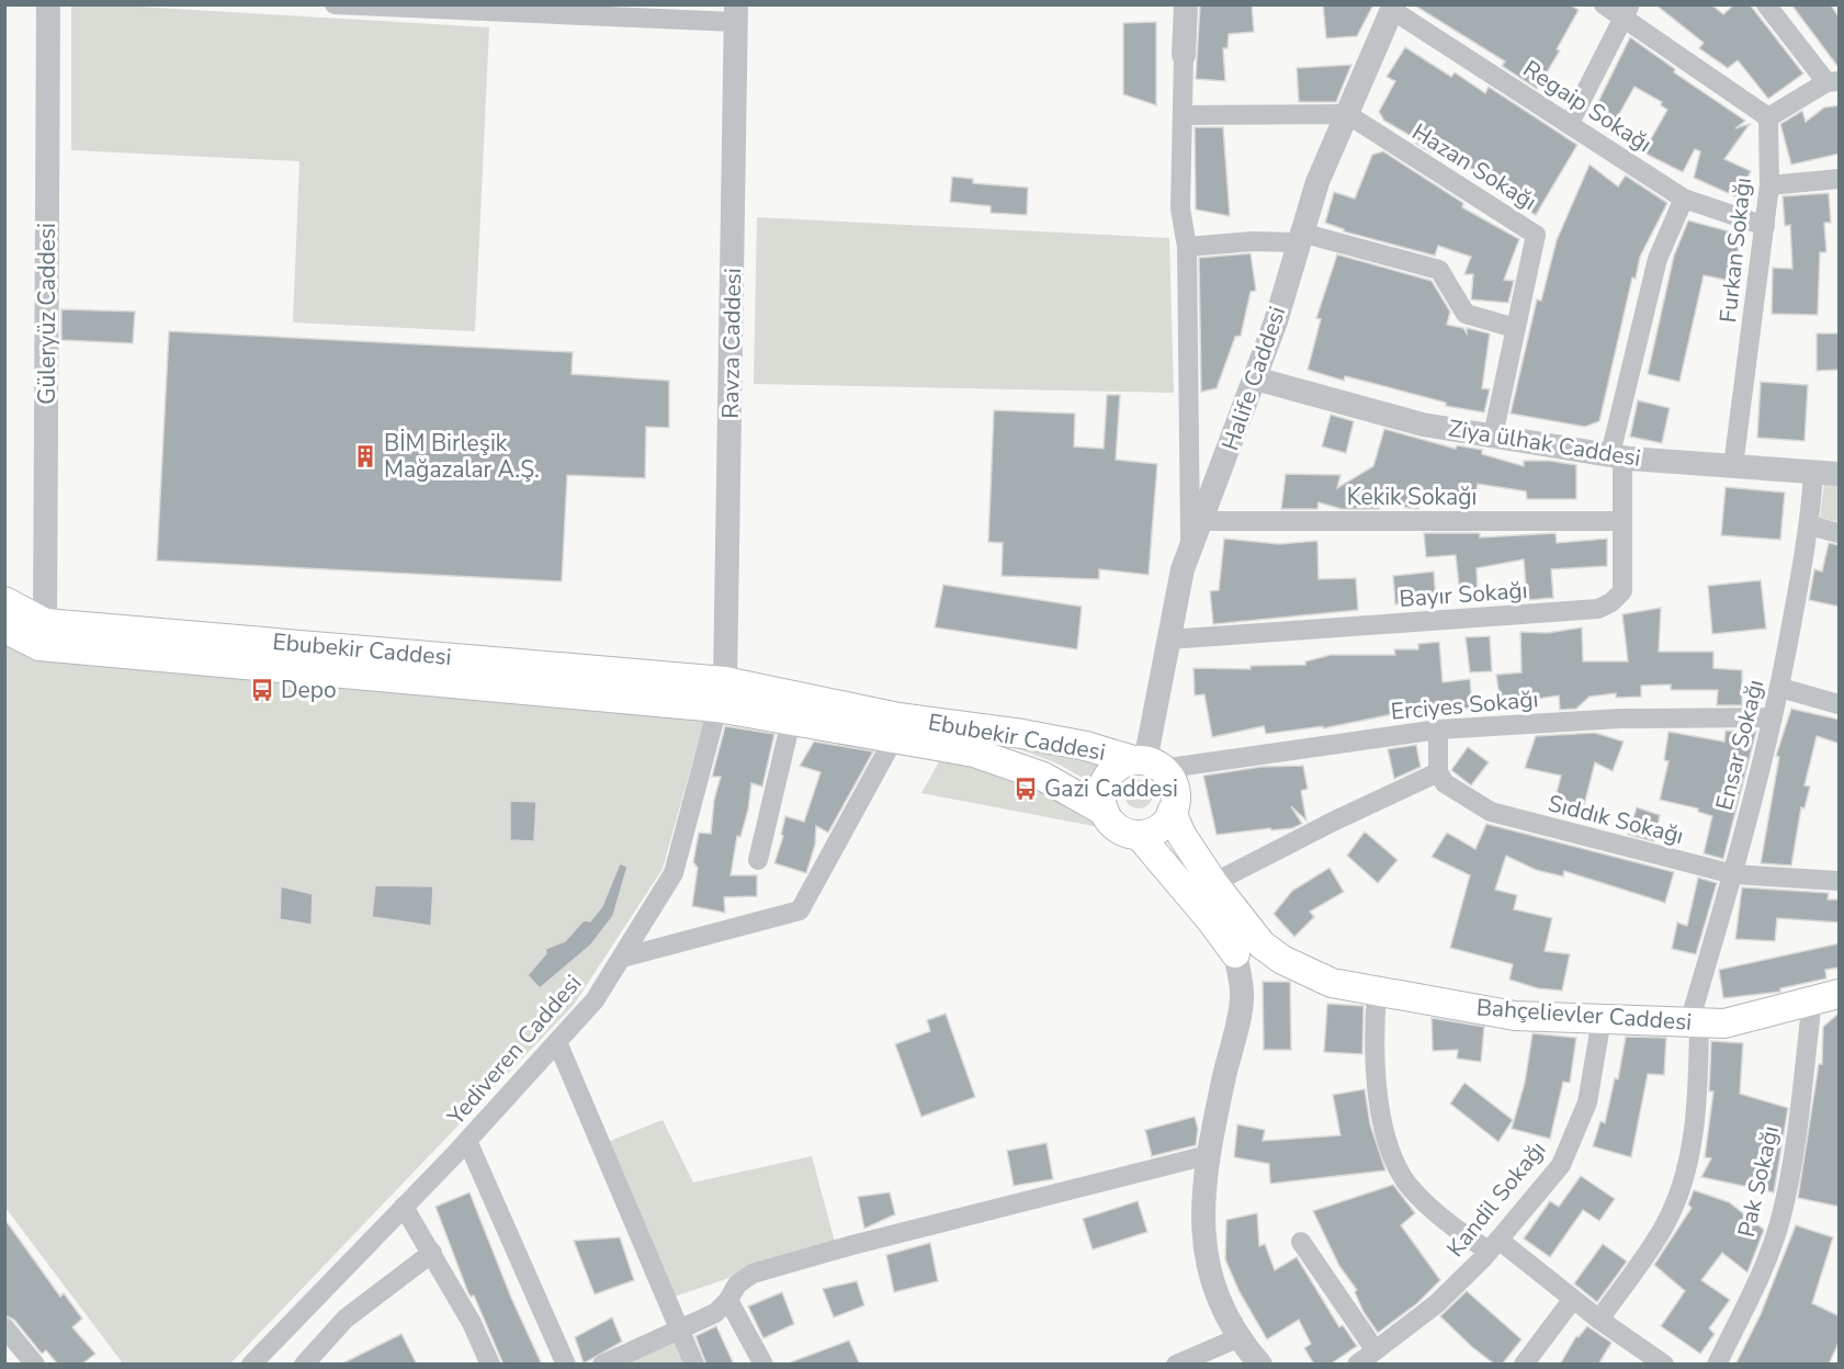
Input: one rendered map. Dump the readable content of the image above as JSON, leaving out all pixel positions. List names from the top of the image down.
{
  "streets": {
    "main road": ["Ebubekir Caddesi", "Bahçelievler Caddesi"],
    "street": [
      "Regaip Sokağı",
      "Hazan Sokağı",
      "Furkan Sokağı",
      "Güleryüz Caddesi",
      "Ravza Caddesi",
      "Halife Caddesi",
      "Ziya ülhak Caddesi",
      "Kekik Sokağı",
      "Bayır Sokağı",
      "Erciyes Sokağı",
      "Ensar Sokağı",
      "Sıddık Sokağı",
      "Yediveren Caddesi",
      "Pak Sokağı",
      "Kandil Sokağı"
    ]
  },
  "crossings": [
    ["Regaip Sokağı", "Furkan Sokağı"],
    ["Regaip Sokağı", "Halife Caddesi"],
    ["Regaip Sokağı", "Bayır Sokağı"],
    ["Hazan Sokağı", "Halife Caddesi"],
    ["Hazan Sokağı", "Ziya ülhak Caddesi"],
    ["Furkan Sokağı", "Ziya ülhak Caddesi"],
    ["Güleryüz Caddesi", "Ebubekir Caddesi"],
    ["Ravza Caddesi", "Ebubekir Caddesi"],
    ["Halife Caddesi", "Ziya ülhak Caddesi"],
    ["Halife Caddesi", "Kekik Sokağı"],
    ["Halife Caddesi", "Bayır Sokağı"],
    ["Halife Caddesi", "Ebubekir Caddesi"],
    ["Halife Caddesi", "Erciyes Sokağı"],
    ["Halife Caddesi", "Bahçelievler Caddesi"],
    ["Ziya ülhak Caddesi", "Bayır Sokağı"],
    ["Ziya ülhak Caddesi", "Ensar Sokağı"],
    ["Kekik Sokağı", "Bayır Sokağı"],
    ["Ebubekir Caddesi", "Erciyes Sokağı"],
    ["Ebubekir Caddesi", "Bahçelievler Caddesi"],
    ["Ebubekir Caddesi", "Yediveren Caddesi"],
    ["Erciyes Sokağı", "Ensar Sokağı"],
    ["Erciyes Sokağı", "Bahçelievler Caddesi"],
    ["Ensar Sokağı", "Sıddık Sokağı"],
    ["Ensar Sokağı", "Bahçelievler Caddesi"],
    ["Bahçelievler Caddesi", "Pak Sokağı"],
    ["Bahçelievler Caddesi", "Kandil Sokağı"]
  ],
  "places": {
    "building": ["BİM Birleşik Mağazalar A.Ş."],
    "bus stop": ["Depo", "Gazi Caddesi"]
  }
}
